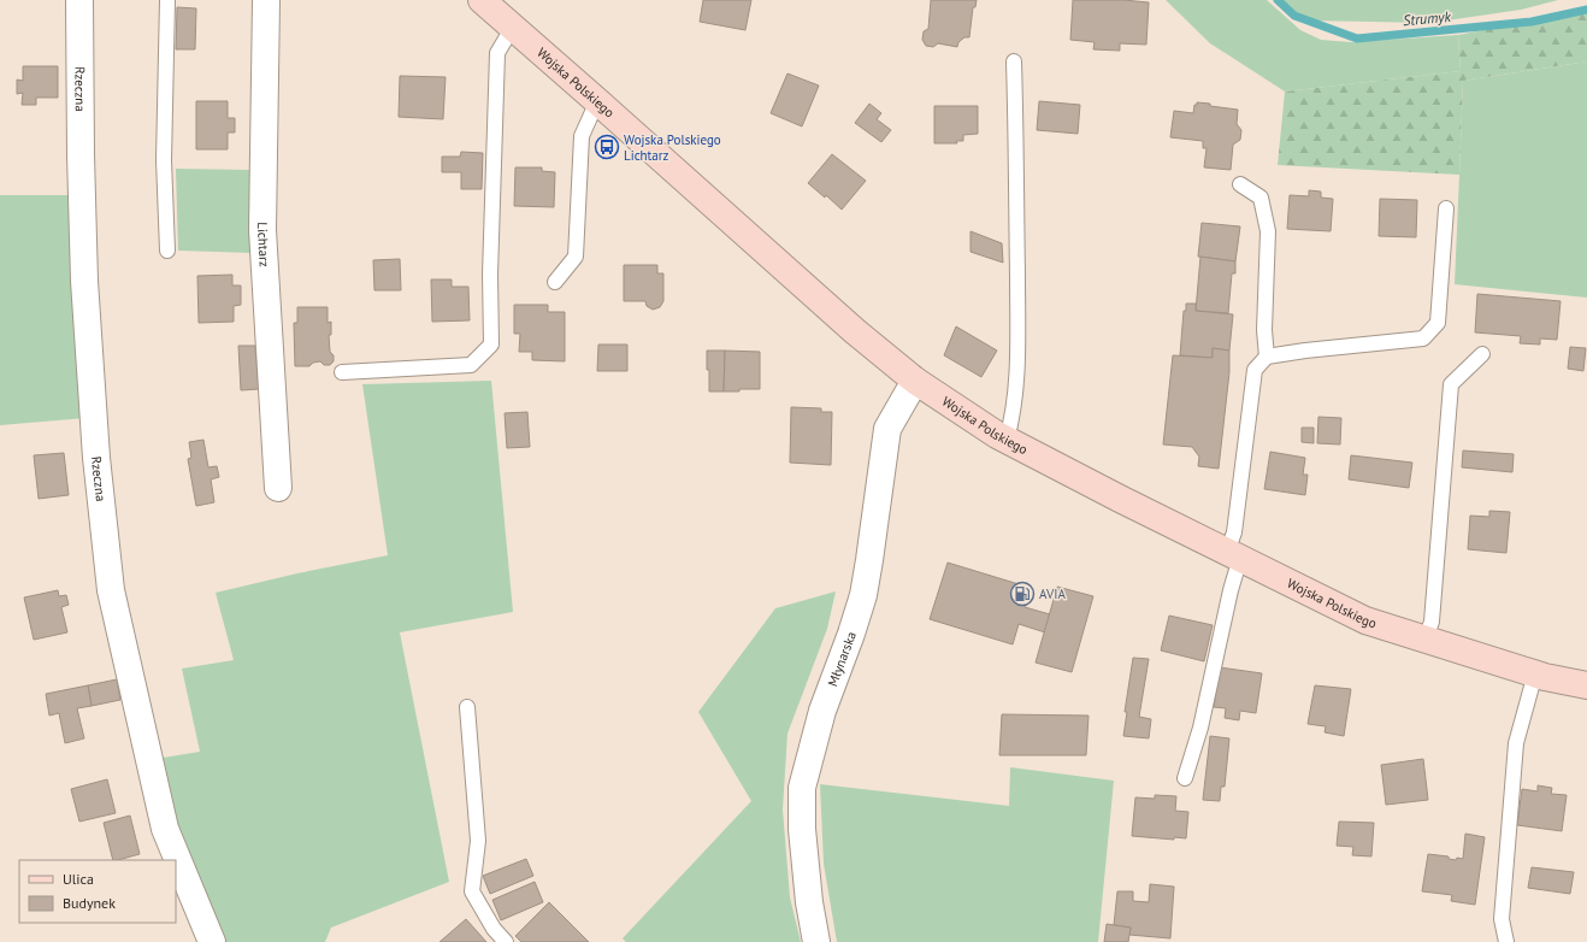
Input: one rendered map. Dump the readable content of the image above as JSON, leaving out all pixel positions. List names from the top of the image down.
{
  "streets": {
    "street": [
      "Wojska Polskiego",
      "Rzeczna",
      "Lichtarz",
      "Młynarska"
    ]
  },
  "crossings": [
    ["Wojska Polskiego", "Młynarska"]
  ],
  "water": ["Strumyk"],
  "places": {
    "bus stop": ["Wojska Polskiego Lichtarz"],
    "fuel station": ["AVIA"]
  },
  "legend": ["Ulica", "Budynek"]
}
